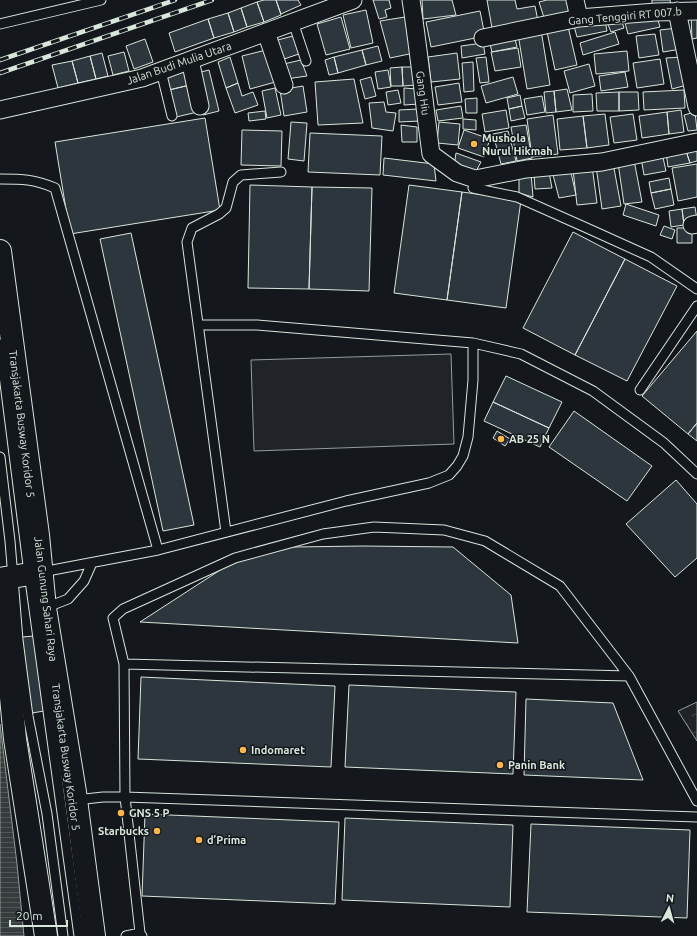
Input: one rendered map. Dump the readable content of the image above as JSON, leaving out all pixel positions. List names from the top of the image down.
{
  "streets": {
    "main road": ["Jalan Gunung Sahari Raya"],
    "street": ["Gang Tenggiri RT 007.b", "Jalan Budi Mulia Utara", "Gang Hiu"],
    "lane": ["Transjakarta Busway Koridor 5"]
  },
  "crossings": [
    ["Transjakarta Busway Koridor 5", "Jalan Gunung Sahari Raya"]
  ],
  "places": [
    "Mushola Nurul Hikmah",
    "AB 25 N",
    "Indomaret",
    "Panin Bank",
    "GNS 5 P",
    "Starbucks",
    "d’Prima"
  ],
  "scale_bar": "20 m",
  "north": "top"
}
